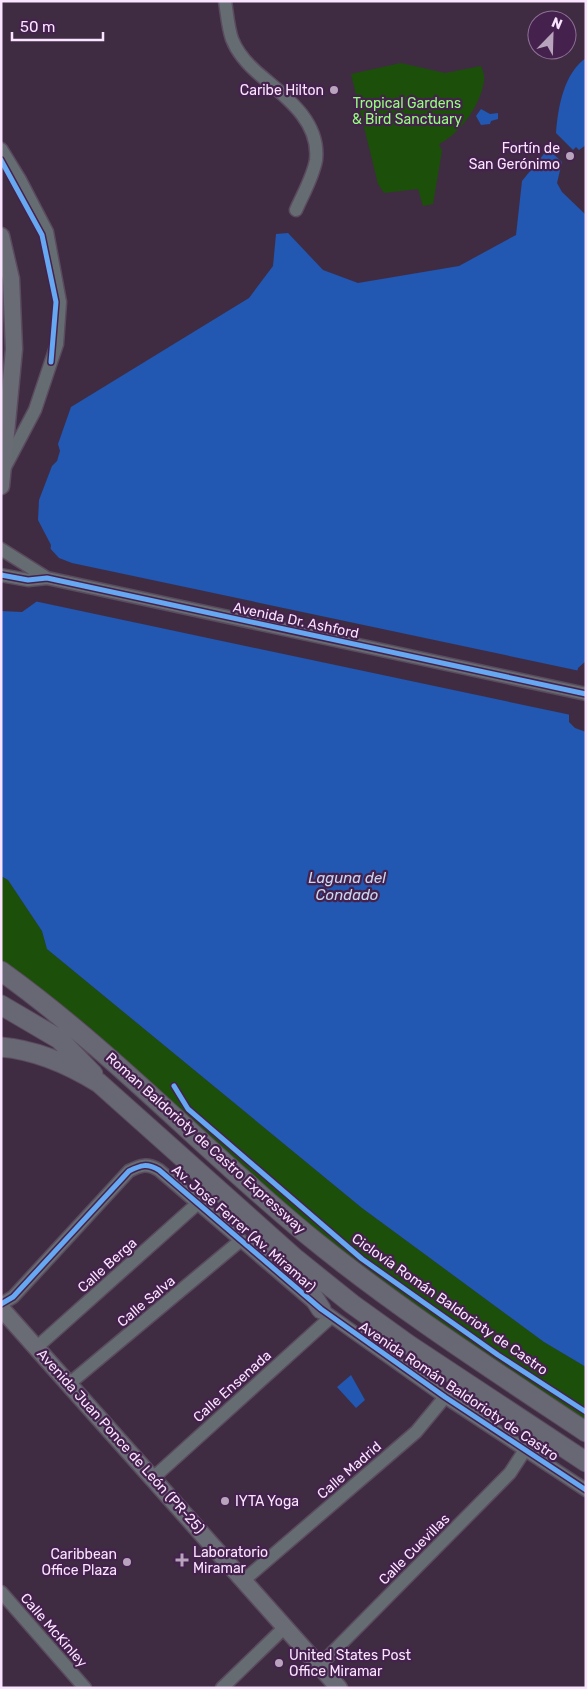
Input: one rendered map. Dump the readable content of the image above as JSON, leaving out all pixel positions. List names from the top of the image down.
{
  "streets": {
    "highway": ["Roman Baldorioty de Castro Expressway"],
    "main road": ["Avenida Juan Ponce de León (PR-25)"],
    "street": [
      "Avenida Dr. Ashford",
      "Av. José Ferrer (Av. Miramar)",
      "Calle Berga",
      "Calle Salva",
      "Calle Ensenada",
      "Avenida Román Baldorioty de Castro",
      "Calle Madrid",
      "Calle Cuevillas",
      "Calle McKinley"
    ],
    "cycle path": ["Ciclovía Román Baldorioty de Castro"]
  },
  "crossings": [
    ["Av. José Ferrer (Av. Miramar)", "Calle Berga"],
    ["Av. José Ferrer (Av. Miramar)", "Calle Salva"],
    ["Av. José Ferrer (Av. Miramar)", "Calle Ensenada"],
    ["Av. José Ferrer (Av. Miramar)", "Avenida Román Baldorioty de Castro"],
    ["Av. José Ferrer (Av. Miramar)", "Avenida Juan Ponce de León (PR-25)"],
    ["Calle Berga", "Avenida Juan Ponce de León (PR-25)"],
    ["Calle Salva", "Avenida Juan Ponce de León (PR-25)"],
    ["Calle Ensenada", "Avenida Román Baldorioty de Castro"],
    ["Calle Ensenada", "Avenida Juan Ponce de León (PR-25)"],
    ["Avenida Román Baldorioty de Castro", "Calle Madrid"],
    ["Avenida Román Baldorioty de Castro", "Calle Cuevillas"],
    ["Avenida Juan Ponce de León (PR-25)", "Calle Madrid"],
    ["Avenida Juan Ponce de León (PR-25)", "Calle Cuevillas"]
  ],
  "water": ["Laguna del Condado"],
  "parks": ["Tropical Gardens & Bird Sanctuary"],
  "places": {
    "other": [
      "Caribe Hilton",
      "Fortín de San Gerónimo",
      "IYTA Yoga",
      "Caribbean Office Plaza",
      "United States Post Office Miramar"
    ],
    "health": ["Laboratorio Miramar"]
  },
  "scale_bar": "50 m",
  "north": "top right"
}
